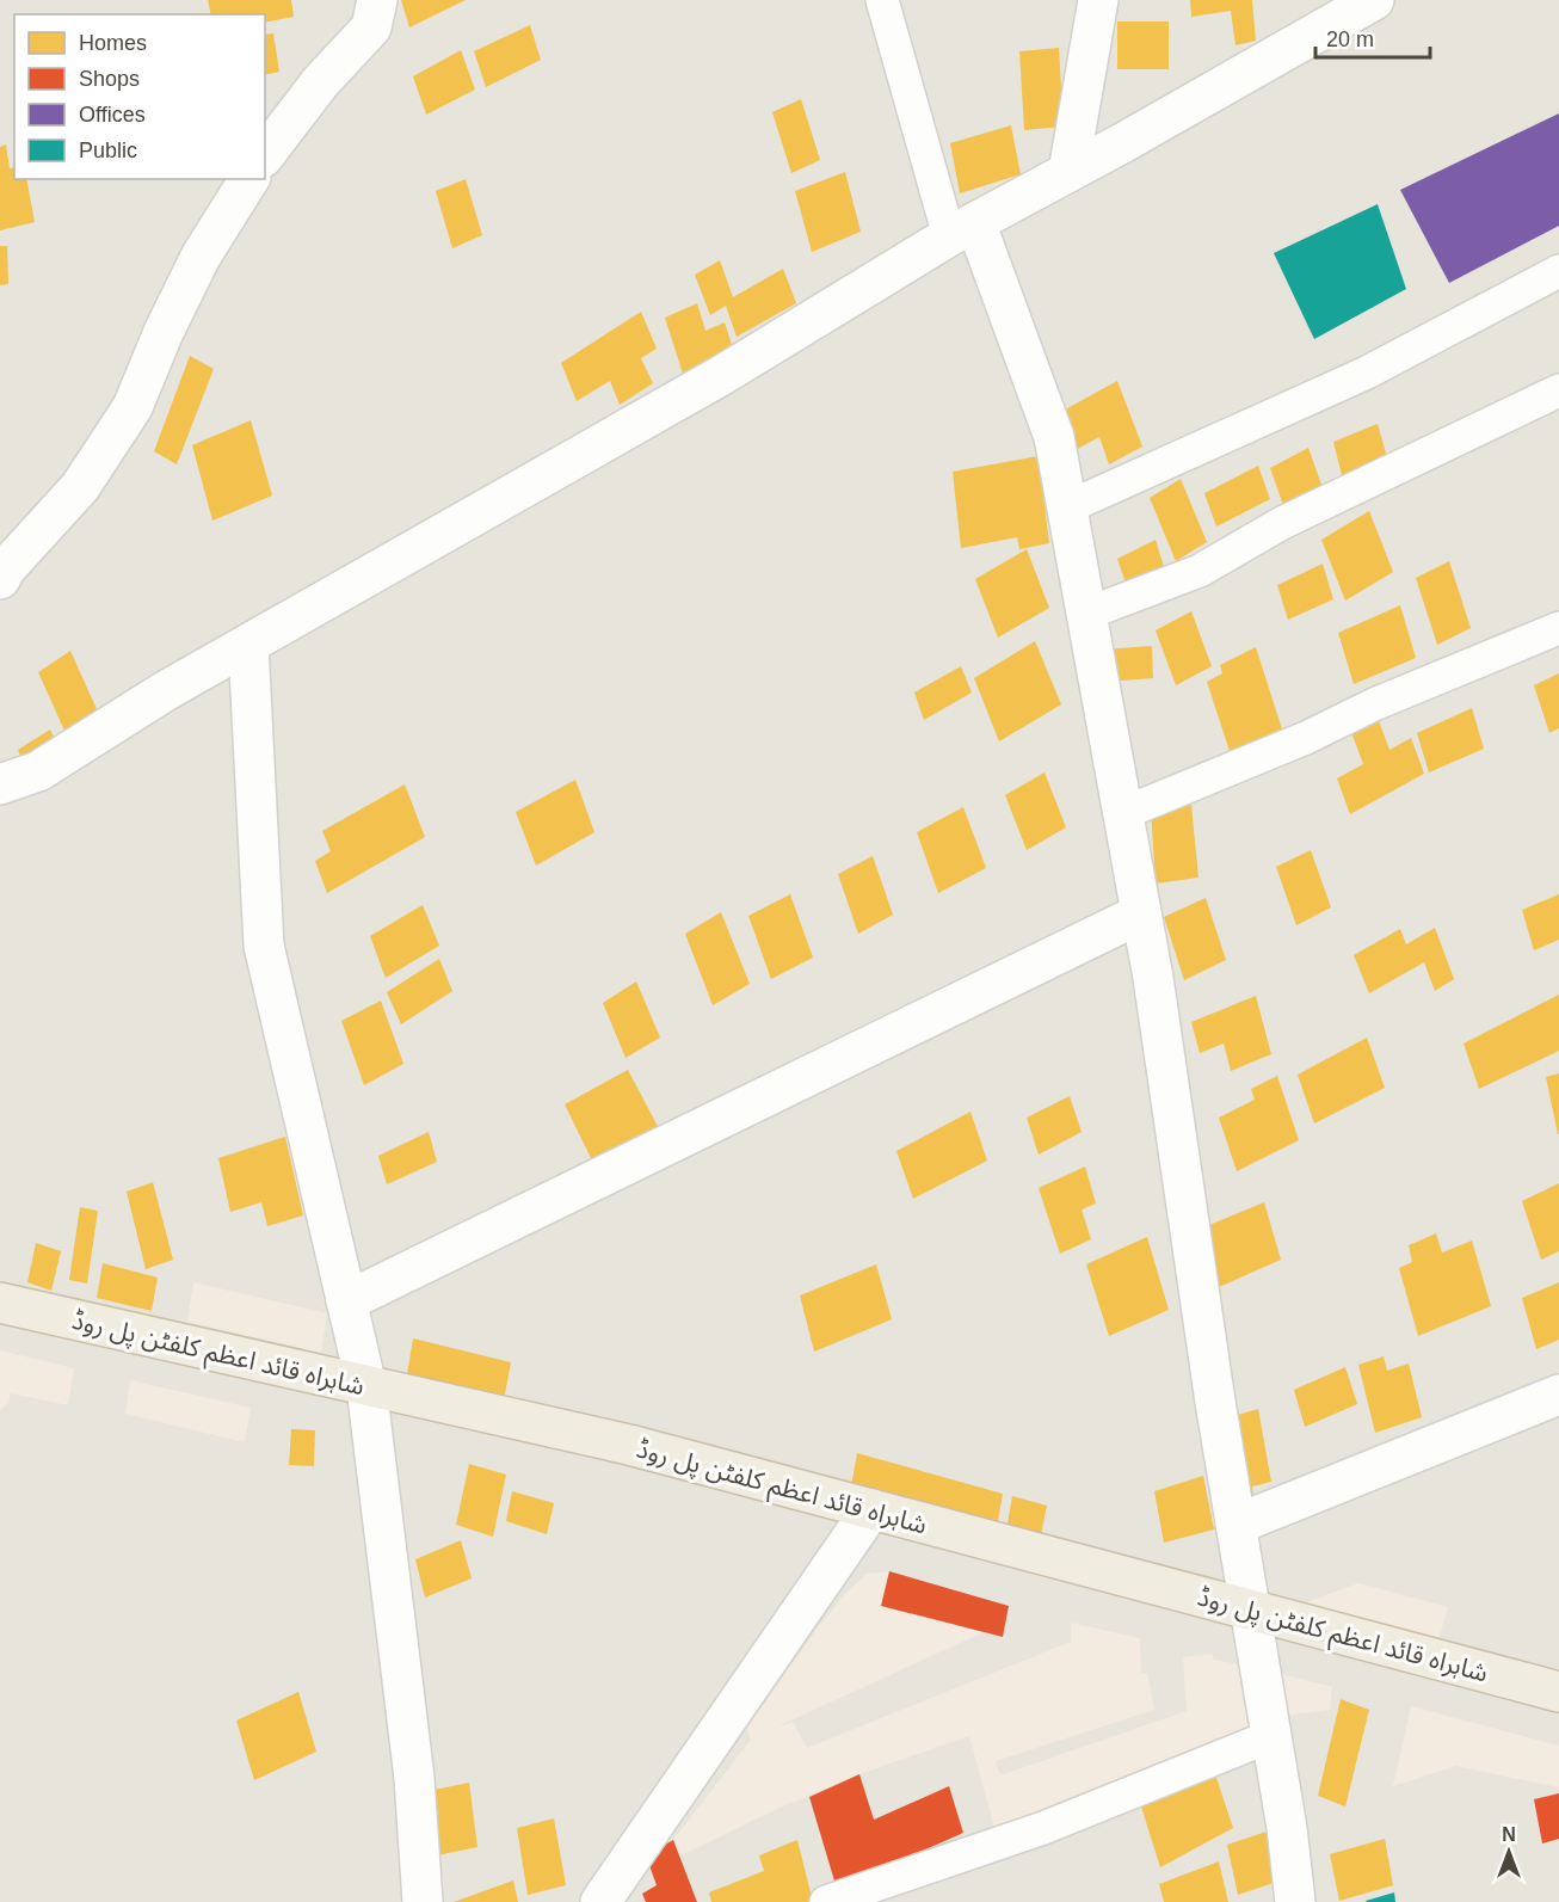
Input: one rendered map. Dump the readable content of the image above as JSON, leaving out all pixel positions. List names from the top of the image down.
{
  "streets": {
    "highway": ["شاہراہ قائد اعظم کلفٹن پل روڈ"]
  },
  "legend": [
    "Homes",
    "Shops",
    "Offices",
    "Public"
  ],
  "scale_bar": "20 m",
  "north": "top"
}
